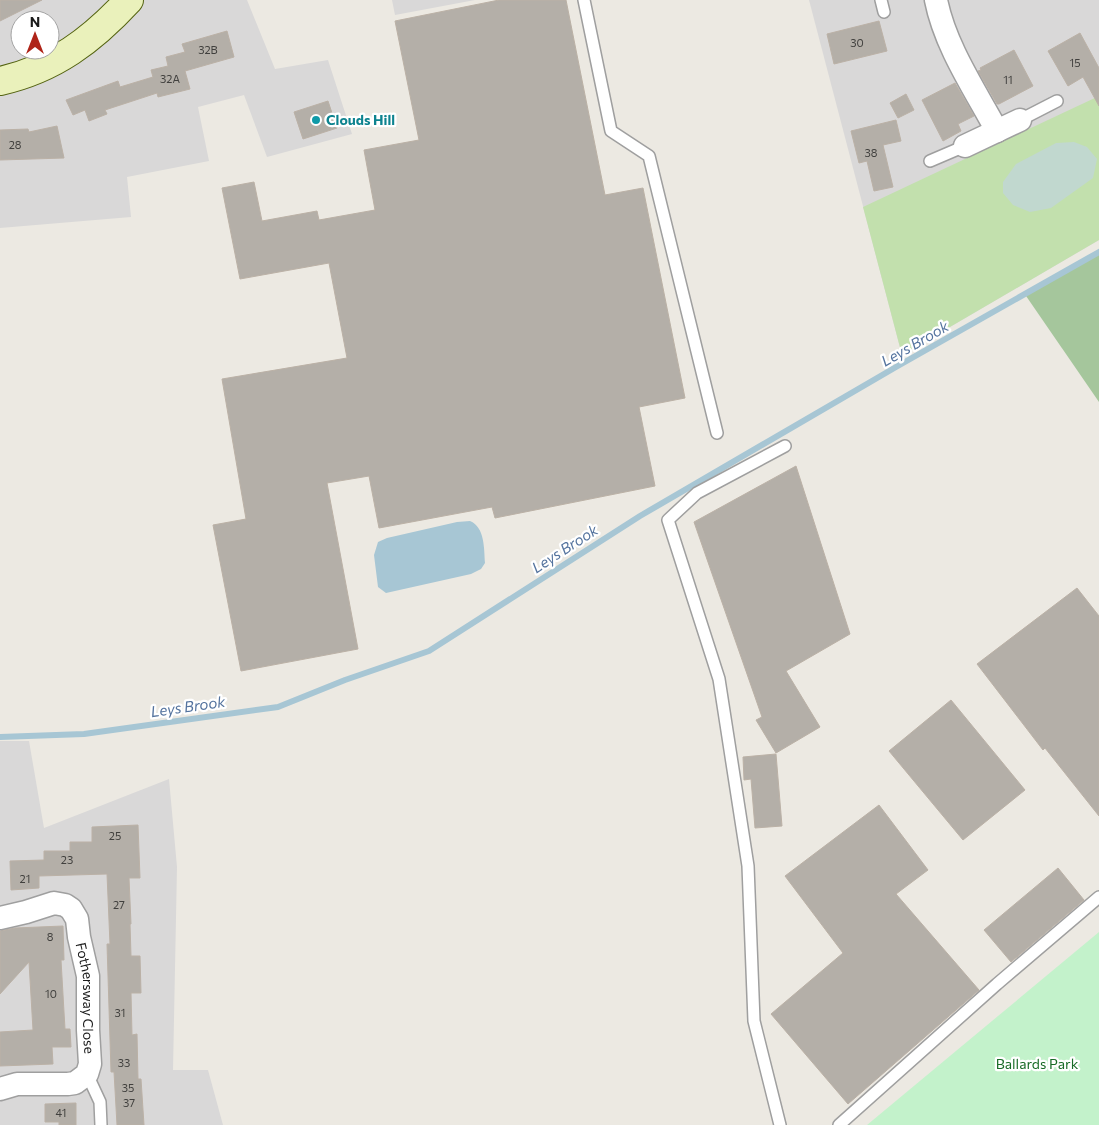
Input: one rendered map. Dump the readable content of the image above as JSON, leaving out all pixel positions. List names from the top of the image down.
{
  "streets": {
    "street": ["Fothersway Close"]
  },
  "water": ["Leys Brook"],
  "parks": ["Ballards Park"],
  "places": ["Clouds Hill"],
  "house_numbers": [
    "30",
    "32B",
    "15",
    "32A",
    "11",
    "28",
    "38",
    "25",
    "23",
    "21",
    "27",
    "8",
    "10",
    "31",
    "33",
    "35",
    "37",
    "41"
  ],
  "north": "top"
}
